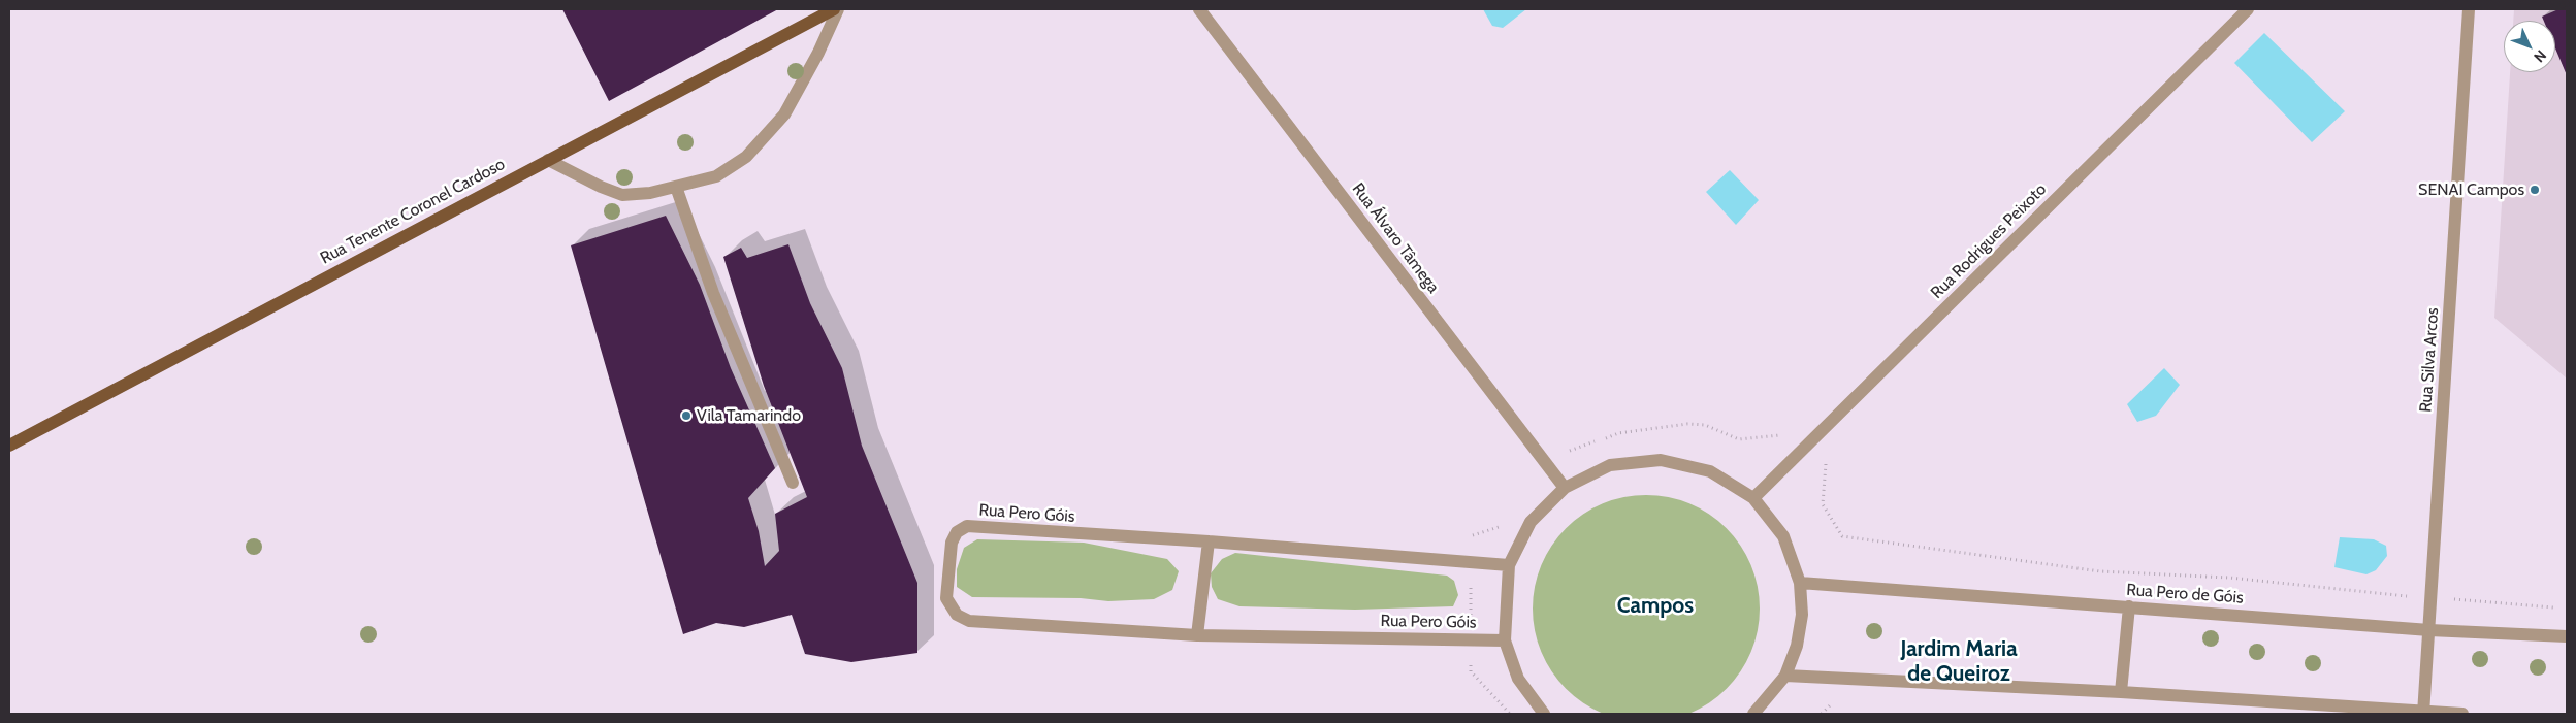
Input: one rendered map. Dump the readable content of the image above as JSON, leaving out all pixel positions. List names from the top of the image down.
{
  "streets": {
    "main road": ["Rua Tenente Coronel Cardoso"],
    "street": [
      "Rua Álvaro Tâmega",
      "Rua Rodrigues Peixoto",
      "Rua Silva Arcos",
      "Rua Pero Góis",
      "Rua Pero de Góis"
    ]
  },
  "crossings": [
    ["Rua Silva Arcos", "Rua Pero de Góis"]
  ],
  "districts": ["Campos", "Jardim Maria de Queiroz"],
  "places": ["SENAI Campos", "Vila Tamarindo"],
  "north": "bottom right"
}
